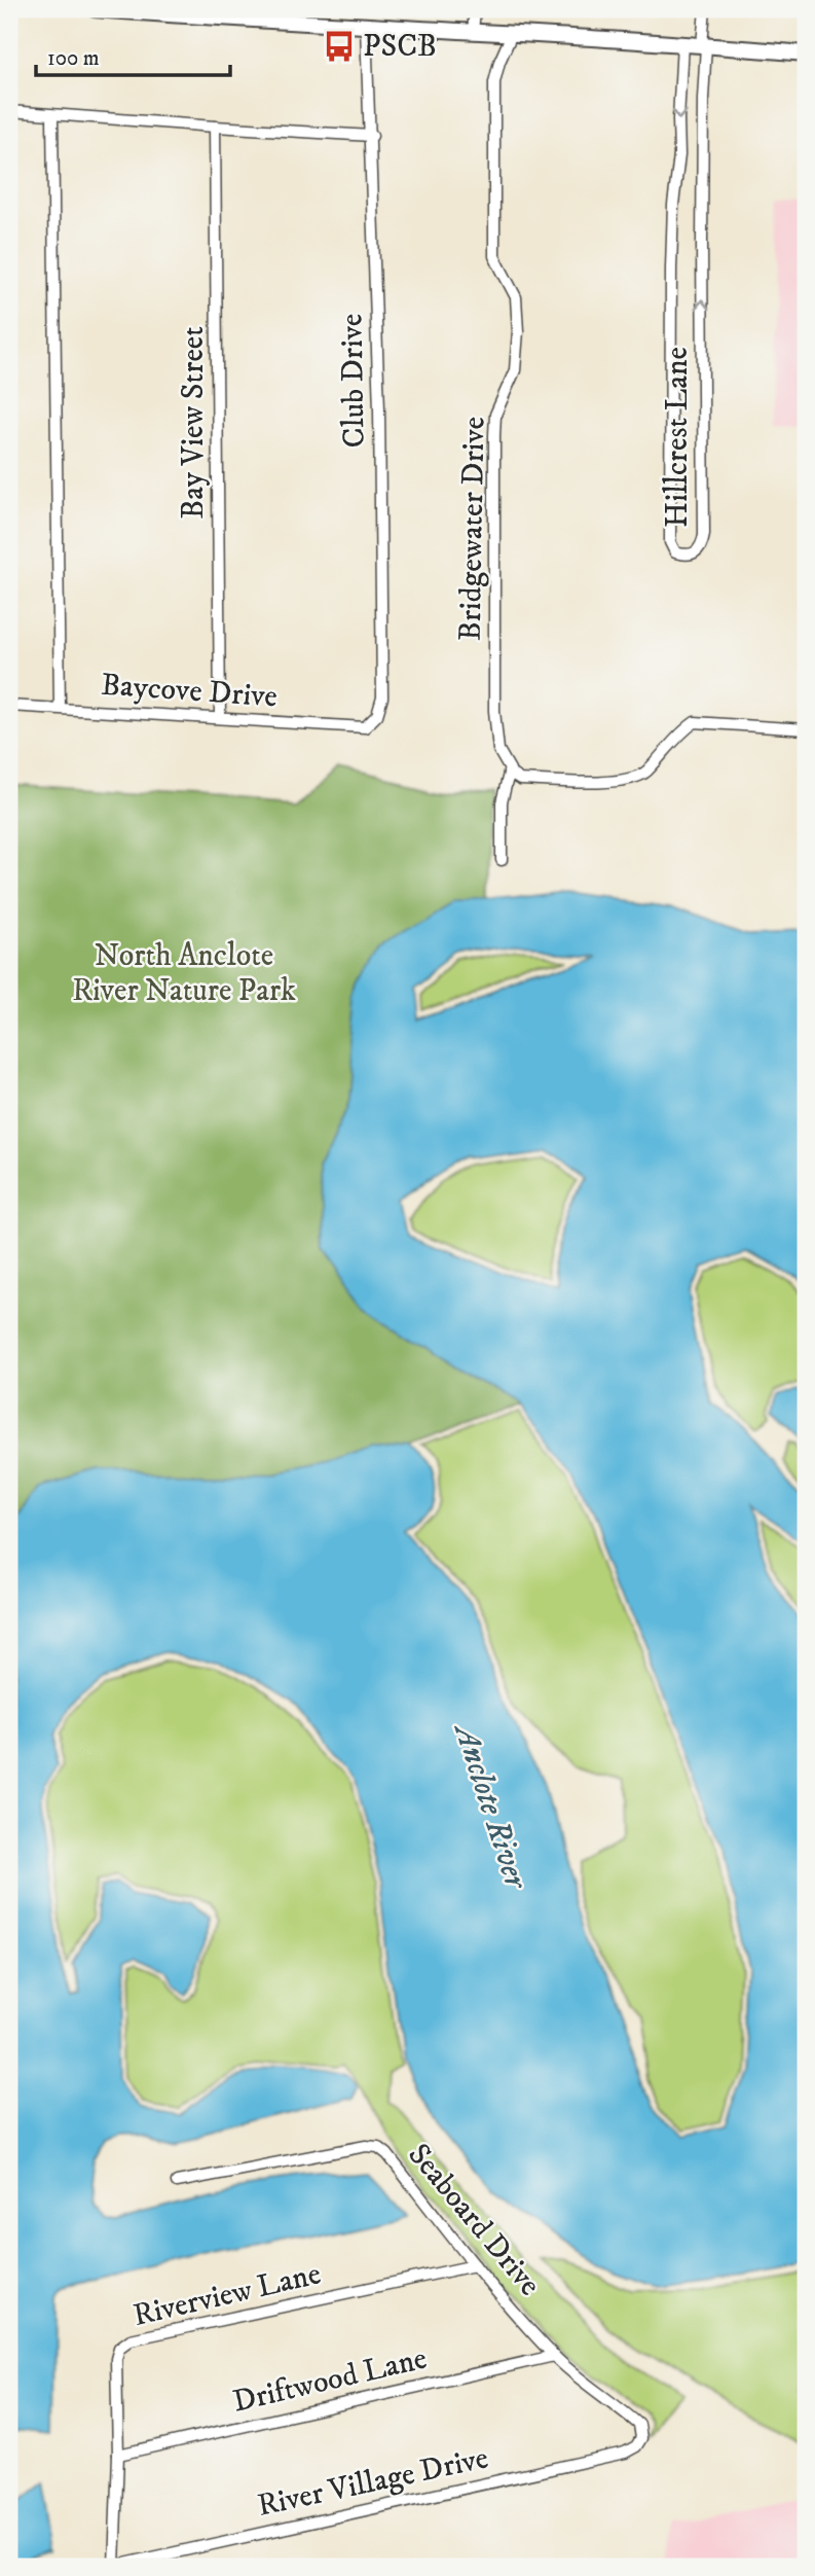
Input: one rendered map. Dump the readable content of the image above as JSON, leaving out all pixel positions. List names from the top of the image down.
{
  "streets": {
    "street": [
      "Club Drive",
      "Bay View Street",
      "Hillcrest Lane",
      "Bridgewater Drive",
      "Baycove Drive",
      "Seaboard Drive",
      "Riverview Lane",
      "Driftwood Lane",
      "River Village Drive"
    ]
  },
  "crossings": [
    ["Club Drive", "Baycove Drive"],
    ["Bay View Street", "Baycove Drive"],
    ["Seaboard Drive", "Riverview Lane"],
    ["Seaboard Drive", "Driftwood Lane"],
    ["Seaboard Drive", "River Village Drive"],
    ["Riverview Lane", "Driftwood Lane"],
    ["Riverview Lane", "River Village Drive"]
  ],
  "water": ["Anclote River"],
  "parks": ["North Anclote River Nature Park"],
  "places": {
    "bus stop": ["PSCB"]
  },
  "scale_bar": "100 m"
}
